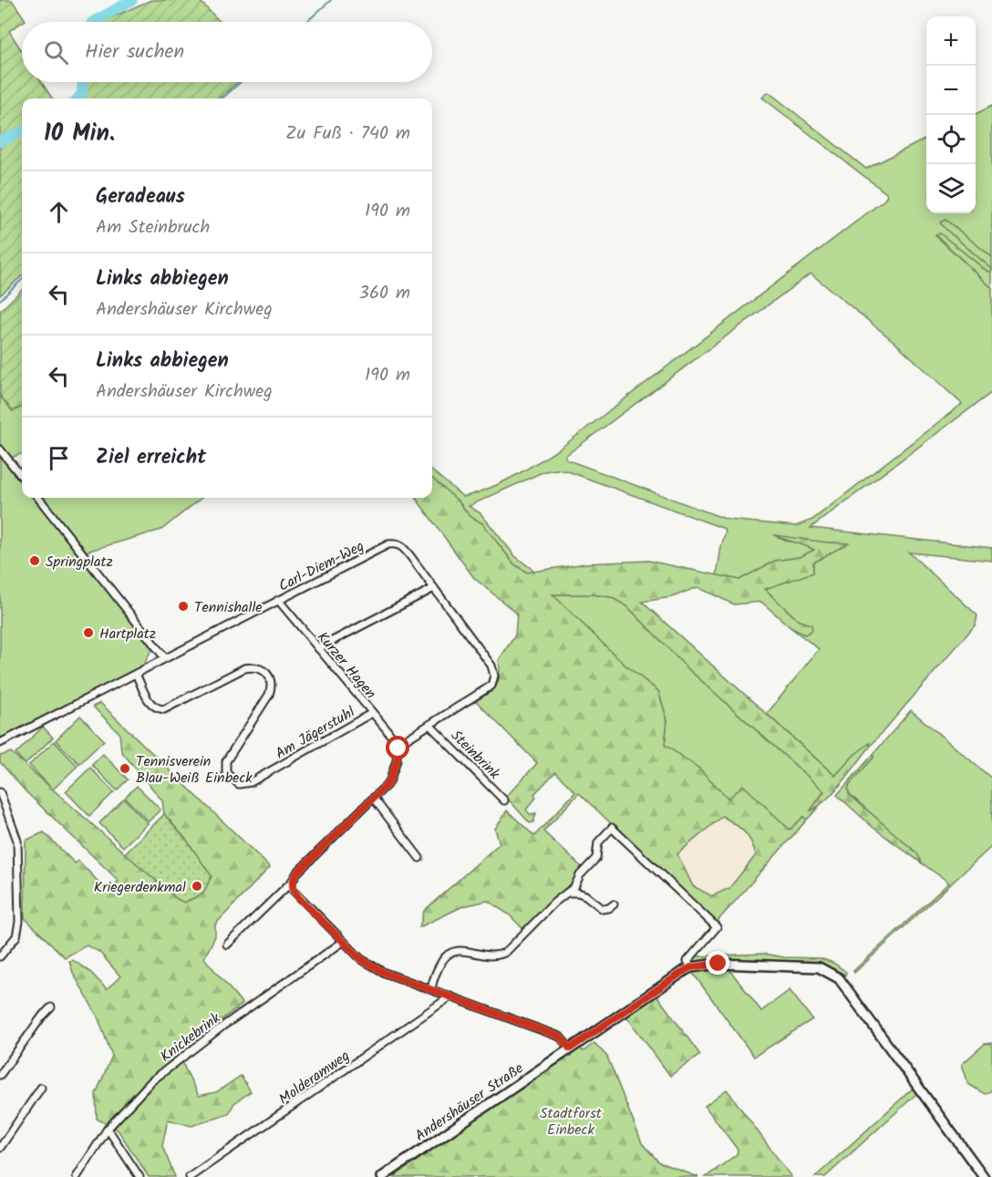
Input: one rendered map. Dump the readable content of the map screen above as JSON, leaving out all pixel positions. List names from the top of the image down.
{
  "streets": {
    "street": [
      "Carl-Diem-Weg",
      "Kurzer Hagen",
      "Am Jägerstuhl",
      "Steinbrink",
      "Knickebrink",
      "Molderamweg",
      "Andershäuser Straße"
    ]
  },
  "crossings": [
    ["Carl-Diem-Weg", "Kurzer Hagen"],
    ["Carl-Diem-Weg", "Am Jägerstuhl"],
    ["Carl-Diem-Weg", "Steinbrink"],
    ["Kurzer Hagen", "Am Jägerstuhl"]
  ],
  "parks": ["Stadtforst Einbeck"],
  "places": [
    "Springplatz",
    "Tennishalle",
    "Hartplatz",
    "Tennisverein Blau-Weiß Einbeck",
    "Kriegerdenkmal"
  ],
  "page": {
    "map_buttons": ["+", "−"],
    "search": "Hier suchen",
    "heading": ["10 Min.", "Zu Fuß · 740 m"],
    "list": [
      ["Geradeaus", "Am Steinbruch", "190 m"],
      ["Links abbiegen", "Andershäuser Kirchweg", "360 m"],
      ["Links abbiegen", "Andershäuser Kirchweg", "190 m"],
      "Ziel erreicht"
    ]
  }
}
